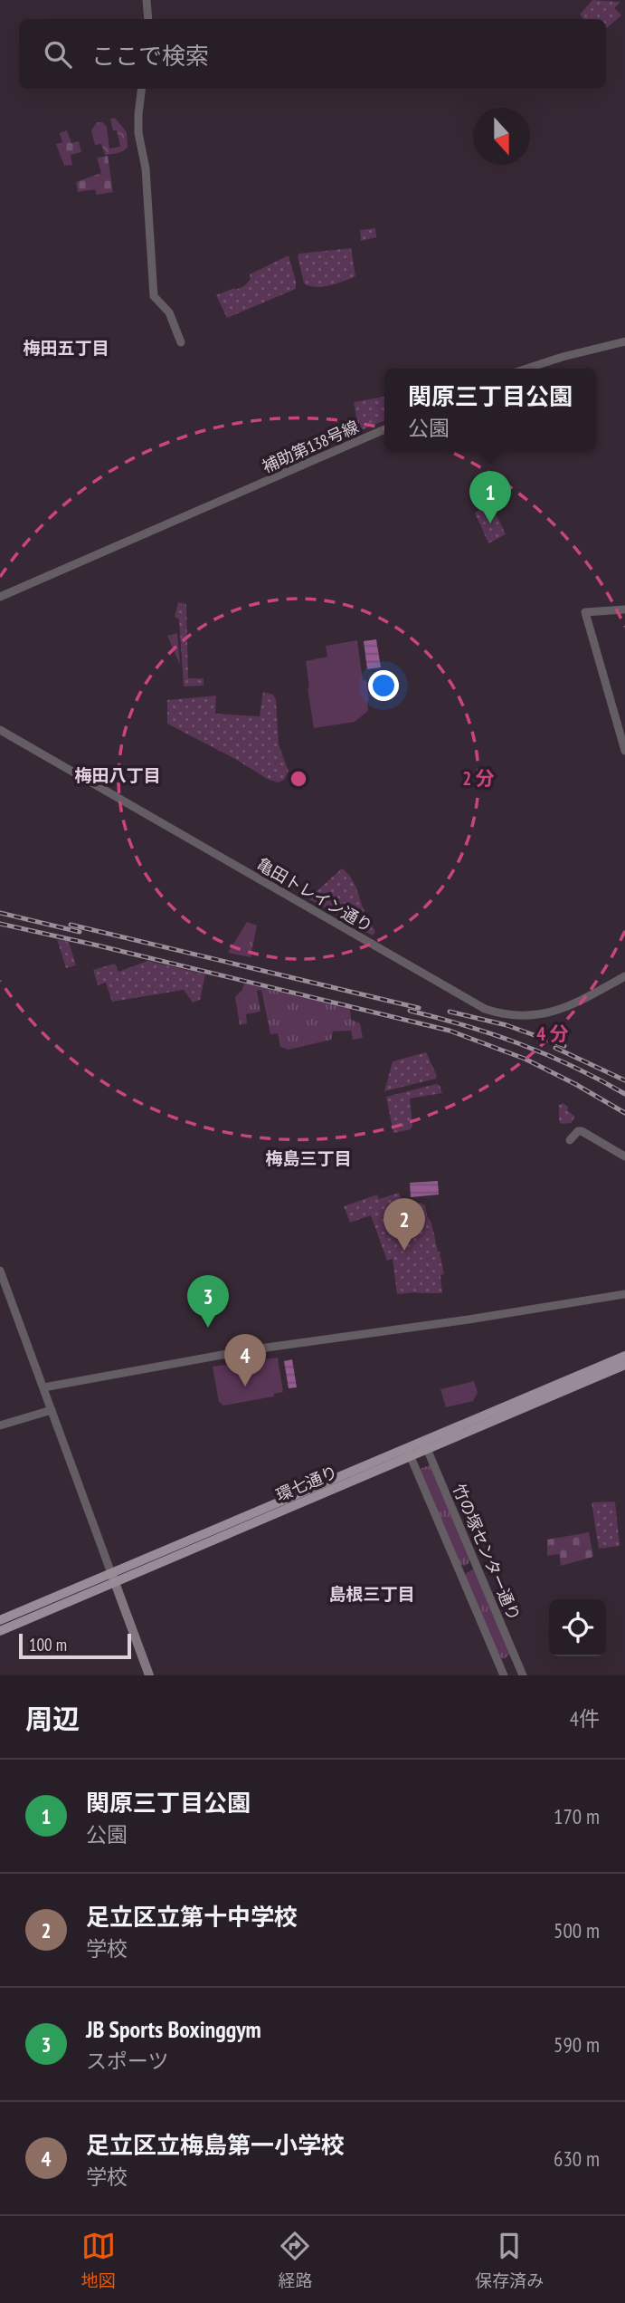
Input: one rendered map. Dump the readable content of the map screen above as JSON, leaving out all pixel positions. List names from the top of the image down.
{
  "streets": {
    "main road": ["環七通り"],
    "street": ["補助第138号線", "亀田トレイン通り", "竹の塚センター通り"]
  },
  "crossings": [
    ["環七通り", "竹の塚センター通り"]
  ],
  "districts": [
    "梅田五丁目",
    "梅田八丁目",
    "梅島三丁目",
    "島根三丁目"
  ],
  "scale_bar": "100 m",
  "north": "bottom",
  "page": {
    "search": "ここで検索",
    "popup": ["関原三丁目公園", "公園"],
    "pins": [
      "1",
      "2",
      "3",
      "4"
    ],
    "scale": "100 m",
    "heading": ["周辺", "4件"],
    "list": [
      {
        "mark": "1",
        "name": "関原三丁目公園",
        "note": "公園",
        "value": "170 m"
      },
      {
        "mark": "2",
        "name": "足立区立第十中学校",
        "note": "学校",
        "value": "500 m"
      },
      {
        "mark": "3",
        "name": "JB Sports Boxinggym",
        "note": "スポーツ",
        "value": "590 m"
      },
      {
        "mark": "4",
        "name": "足立区立梅島第一小学校",
        "note": "学校",
        "value": "630 m"
      }
    ],
    "nav": ["地図", "経路", "保存済み"]
  },
  "rings": ["2 分", "4 分"]
}
